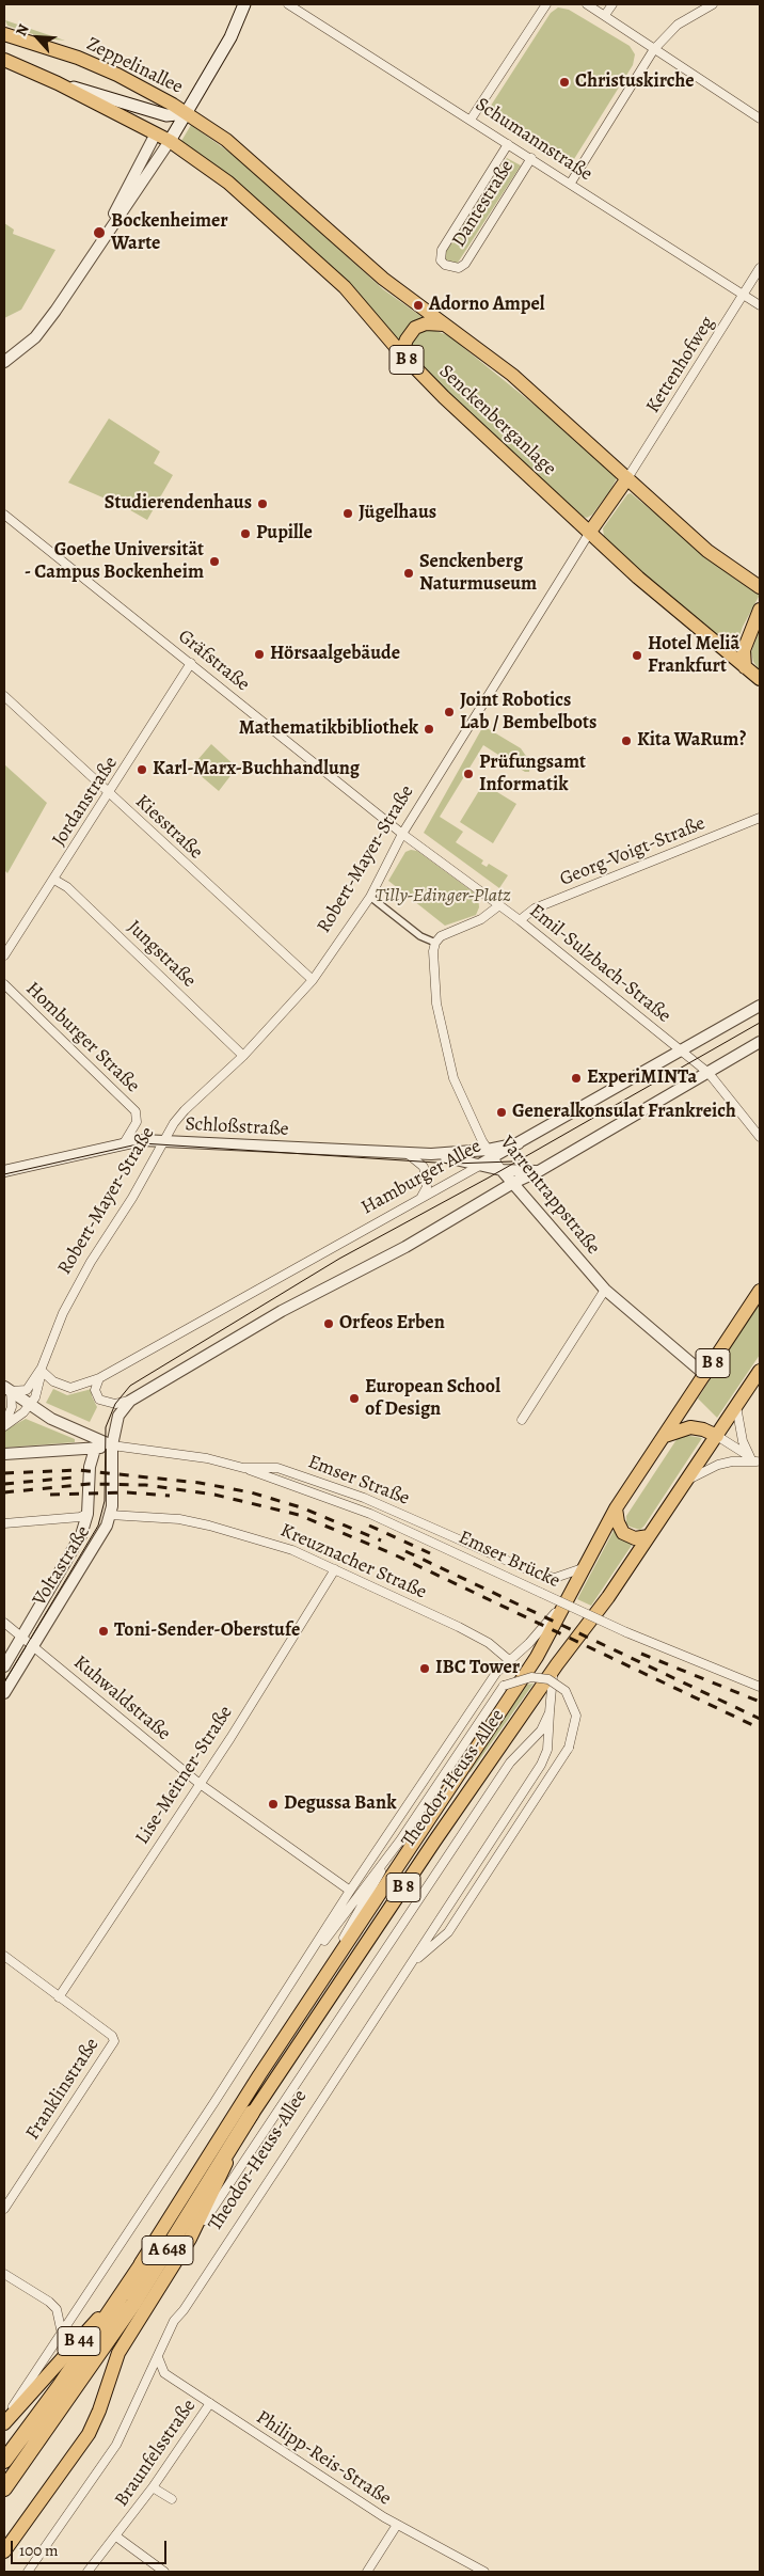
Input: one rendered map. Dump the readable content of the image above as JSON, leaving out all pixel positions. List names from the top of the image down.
{
  "streets": {
    "highway": ["Theodor-Heuss-Allee", "A 648"],
    "main road": [
      "Zeppelinallee",
      "B 8",
      "Senckenberganlage",
      "Robert-Mayer-Straße",
      "B 44"
    ],
    "street": [
      "Schumannstraße",
      "Dantestraße",
      "Kettenhofweg",
      "Gräfstraße",
      "Jordanstraße",
      "Kiesstraße",
      "Georg-Voigt-Straße",
      "Jungstraße",
      "Emil-Sulzbach-Straße",
      "Homburger Straße",
      "Schloßstraße",
      "Hamburger Allee",
      "Varrentrappstraße",
      "Emser Straße",
      "Emser Brücke",
      "Kreuznacher Straße",
      "Voltastraße",
      "Kuhwaldstraße",
      "Lise-Meitner-Straße",
      "Franklinstraße",
      "Braunfelsstraße",
      "Philipp-Reis-Straße"
    ]
  },
  "crossings": [
    ["Zeppelinallee", "Senckenberganlage"],
    ["Schumannstraße", "Dantestraße"],
    ["Schumannstraße", "Kettenhofweg"],
    ["B 8", "Senckenberganlage"],
    ["Kettenhofweg", "Senckenberganlage"],
    ["Kettenhofweg", "Robert-Mayer-Straße"],
    ["Senckenberganlage", "Robert-Mayer-Straße"],
    ["Gräfstraße", "Jordanstraße"],
    ["Gräfstraße", "Robert-Mayer-Straße"],
    ["Gräfstraße", "Emil-Sulzbach-Straße"],
    ["Jordanstraße", "Kiesstraße"],
    ["Jordanstraße", "Jungstraße"],
    ["Kiesstraße", "Robert-Mayer-Straße"],
    ["Georg-Voigt-Straße", "Emil-Sulzbach-Straße"],
    ["Robert-Mayer-Straße", "Jungstraße"],
    ["Robert-Mayer-Straße", "Emil-Sulzbach-Straße"],
    ["Robert-Mayer-Straße", "Schloßstraße"],
    ["Robert-Mayer-Straße", "Hamburger Allee"],
    ["Emil-Sulzbach-Straße", "Schloßstraße"],
    ["Homburger Straße", "Schloßstraße"],
    ["Schloßstraße", "Hamburger Allee"],
    ["Schloßstraße", "Varrentrappstraße"],
    ["Hamburger Allee", "Varrentrappstraße"],
    ["Varrentrappstraße", "Theodor-Heuss-Allee"],
    ["Emser Straße", "Emser Brücke"],
    ["Emser Straße", "Voltastraße"],
    ["Emser Straße", "Theodor-Heuss-Allee"],
    ["Kreuznacher Straße", "Voltastraße"],
    ["Kreuznacher Straße", "Lise-Meitner-Straße"],
    ["Kreuznacher Straße", "Theodor-Heuss-Allee"],
    ["Voltastraße", "Kuhwaldstraße"],
    ["Kuhwaldstraße", "Lise-Meitner-Straße"],
    ["Kuhwaldstraße", "Theodor-Heuss-Allee"],
    ["Lise-Meitner-Straße", "Franklinstraße"],
    ["Theodor-Heuss-Allee", "B 44"],
    ["Theodor-Heuss-Allee", "Philipp-Reis-Straße"],
    ["Braunfelsstraße", "Philipp-Reis-Straße"]
  ],
  "parks": ["Tilly-Edinger-Platz"],
  "places": [
    "Christuskirche",
    "Bockenheimer Warte",
    "Adorno Ampel",
    "Studierendenhaus",
    "Jügelhaus",
    "Pupille",
    "Goethe Universität - Campus Bockenheim",
    "Senckenberg Naturmuseum",
    "Hörsaalgebäude",
    "Hotel Meliã Frankfurt",
    "Joint Robotics Lab / Bembelbots",
    "Mathematikbibliothek",
    "Kita WaRum?",
    "Karl-Marx-Buchhandlung",
    "Prüfungsamt Informatik",
    "ExperiMINTa",
    "Generalkonsulat Frankreich",
    "Orfeos Erben",
    "European School of Design",
    "Toni-Sender-Oberstufe",
    "IBC Tower",
    "Degussa Bank"
  ],
  "scale_bar": "100 m",
  "north": "top left"
}
